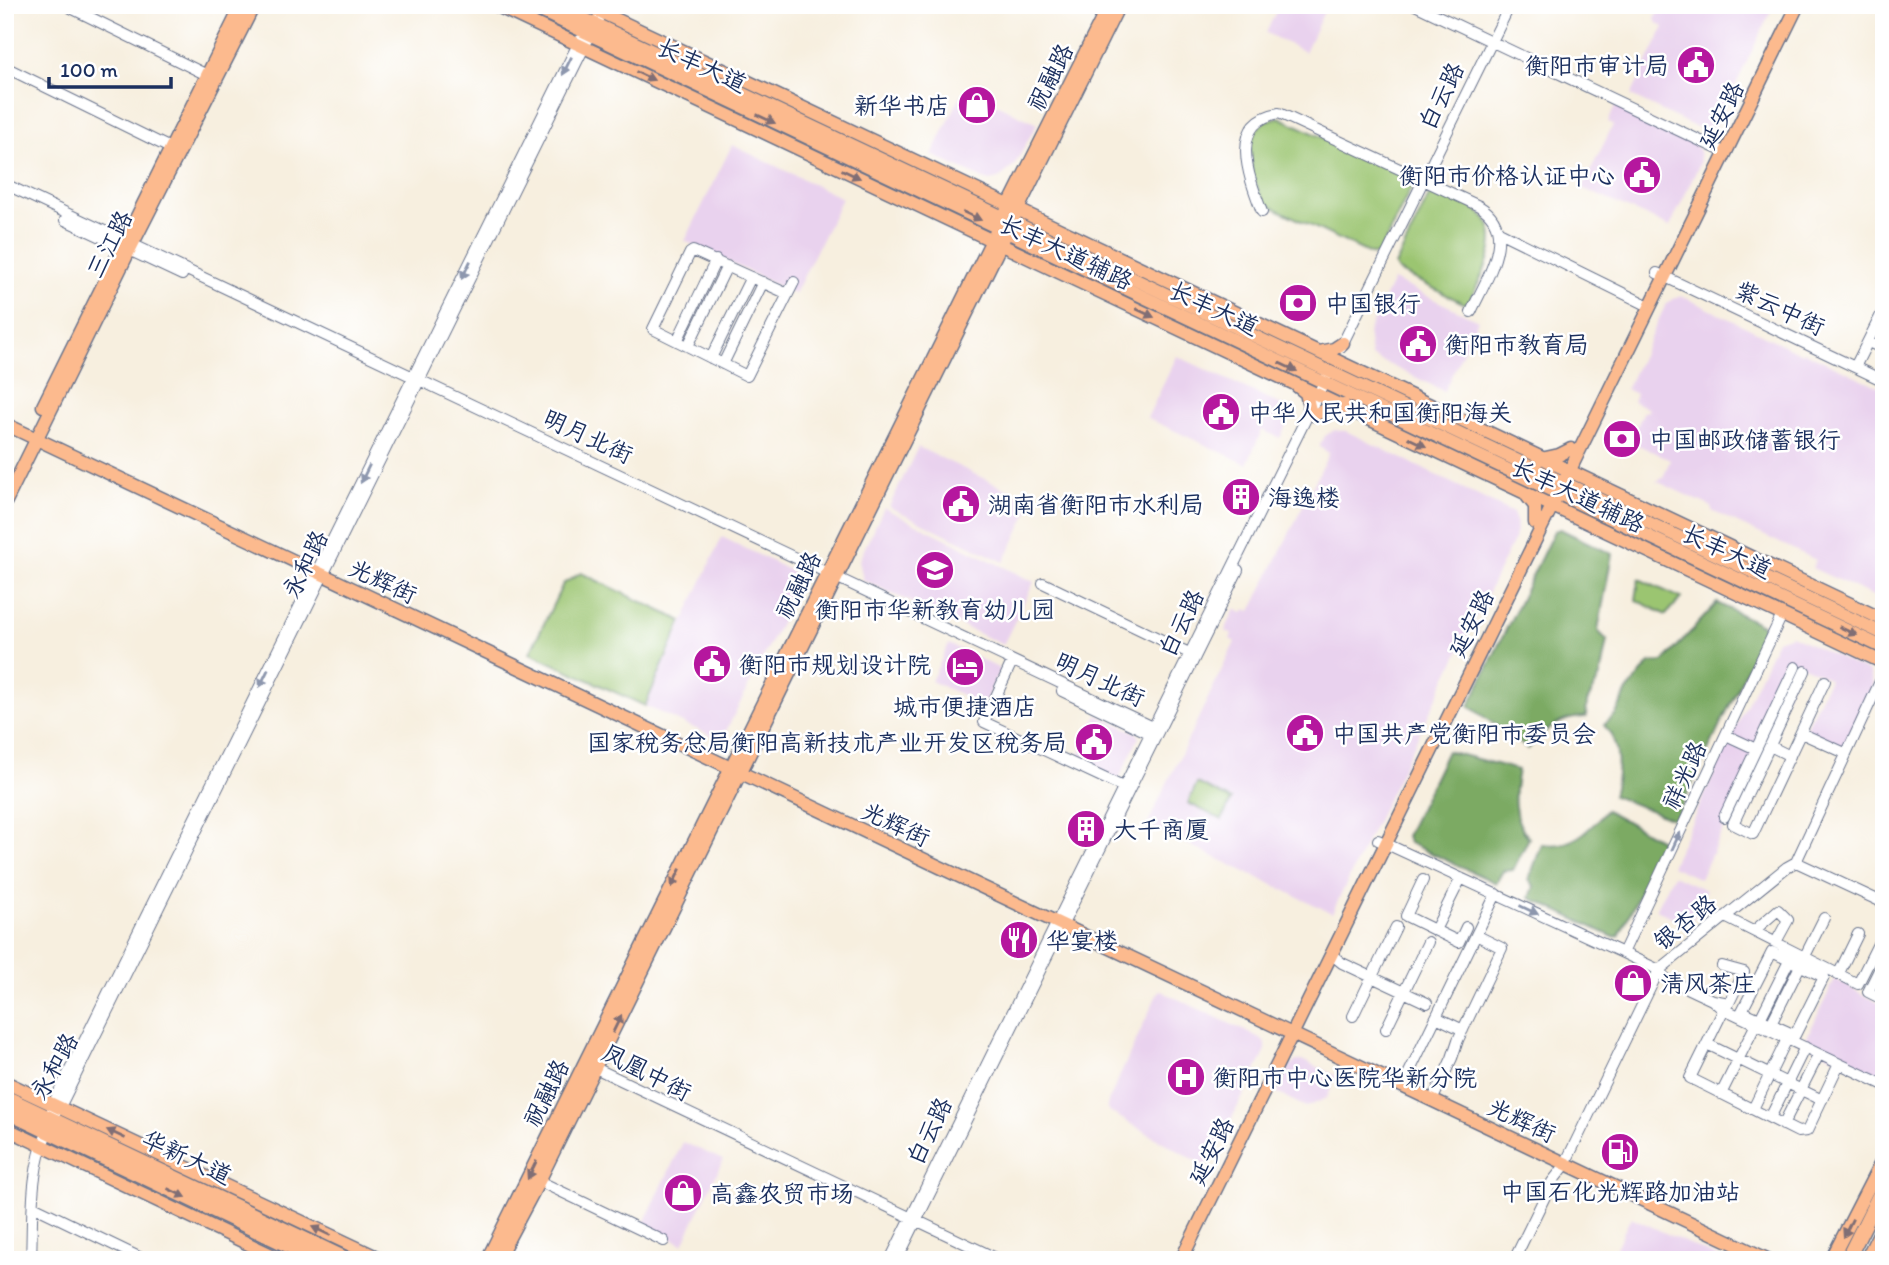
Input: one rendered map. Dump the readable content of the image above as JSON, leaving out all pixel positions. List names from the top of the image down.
{
  "streets": {
    "highway": ["华新大道"],
    "main road": [
      "长丰大道",
      "祝融路",
      "延安路",
      "三江路",
      "长丰大道辅路",
      "光辉街"
    ],
    "street": [
      "白云路",
      "紫云中街",
      "明月北街",
      "永和路",
      "祥光路",
      "银杏路",
      "凤凰中街"
    ]
  },
  "crossings": [
    ["长丰大道", "祝融路"],
    ["长丰大道", "白云路"],
    ["长丰大道", "延安路"],
    ["长丰大道", "长丰大道辅路"],
    ["长丰大道", "永和路"],
    ["祝融路", "长丰大道辅路"],
    ["祝融路", "明月北街"],
    ["祝融路", "光辉街"],
    ["祝融路", "凤凰中街"],
    ["白云路", "长丰大道辅路"],
    ["白云路", "明月北街"],
    ["白云路", "光辉街"],
    ["白云路", "凤凰中街"],
    ["延安路", "长丰大道辅路"],
    ["延安路", "紫云中街"],
    ["延安路", "光辉街"],
    ["三江路", "明月北街"],
    ["三江路", "光辉街"],
    ["长丰大道辅路", "永和路"],
    ["长丰大道辅路", "祥光路"],
    ["明月北街", "永和路"],
    ["永和路", "光辉街"],
    ["永和路", "华新大道"],
    ["光辉街", "银杏路"]
  ],
  "places": {
    "public building": [
      "衡阳市审计局",
      "衡阳市价格认证中心",
      "衡阳市教育局",
      "中华人民共和国衡阳海关",
      "湖南省衡阳市水利局",
      "衡阳市规划设计院",
      "中国共产党衡阳市委员会",
      "国家税务总局衡阳高新技术产业开发区税务局"
    ],
    "shop": ["新华书店", "清风茶庄", "高鑫农贸市场"],
    "bank": ["中国银行", "中国邮政储蓄银行"],
    "building": ["海逸楼", "大千商厦"],
    "school or university": ["衡阳市华新教育幼儿园"],
    "hotel": ["城市便捷酒店"],
    "restaurant": ["华宴楼"],
    "hospital": ["衡阳市中心医院华新分院"],
    "fuel station": ["中国石化光辉路加油站"]
  },
  "scale_bar": "100 m"
}
